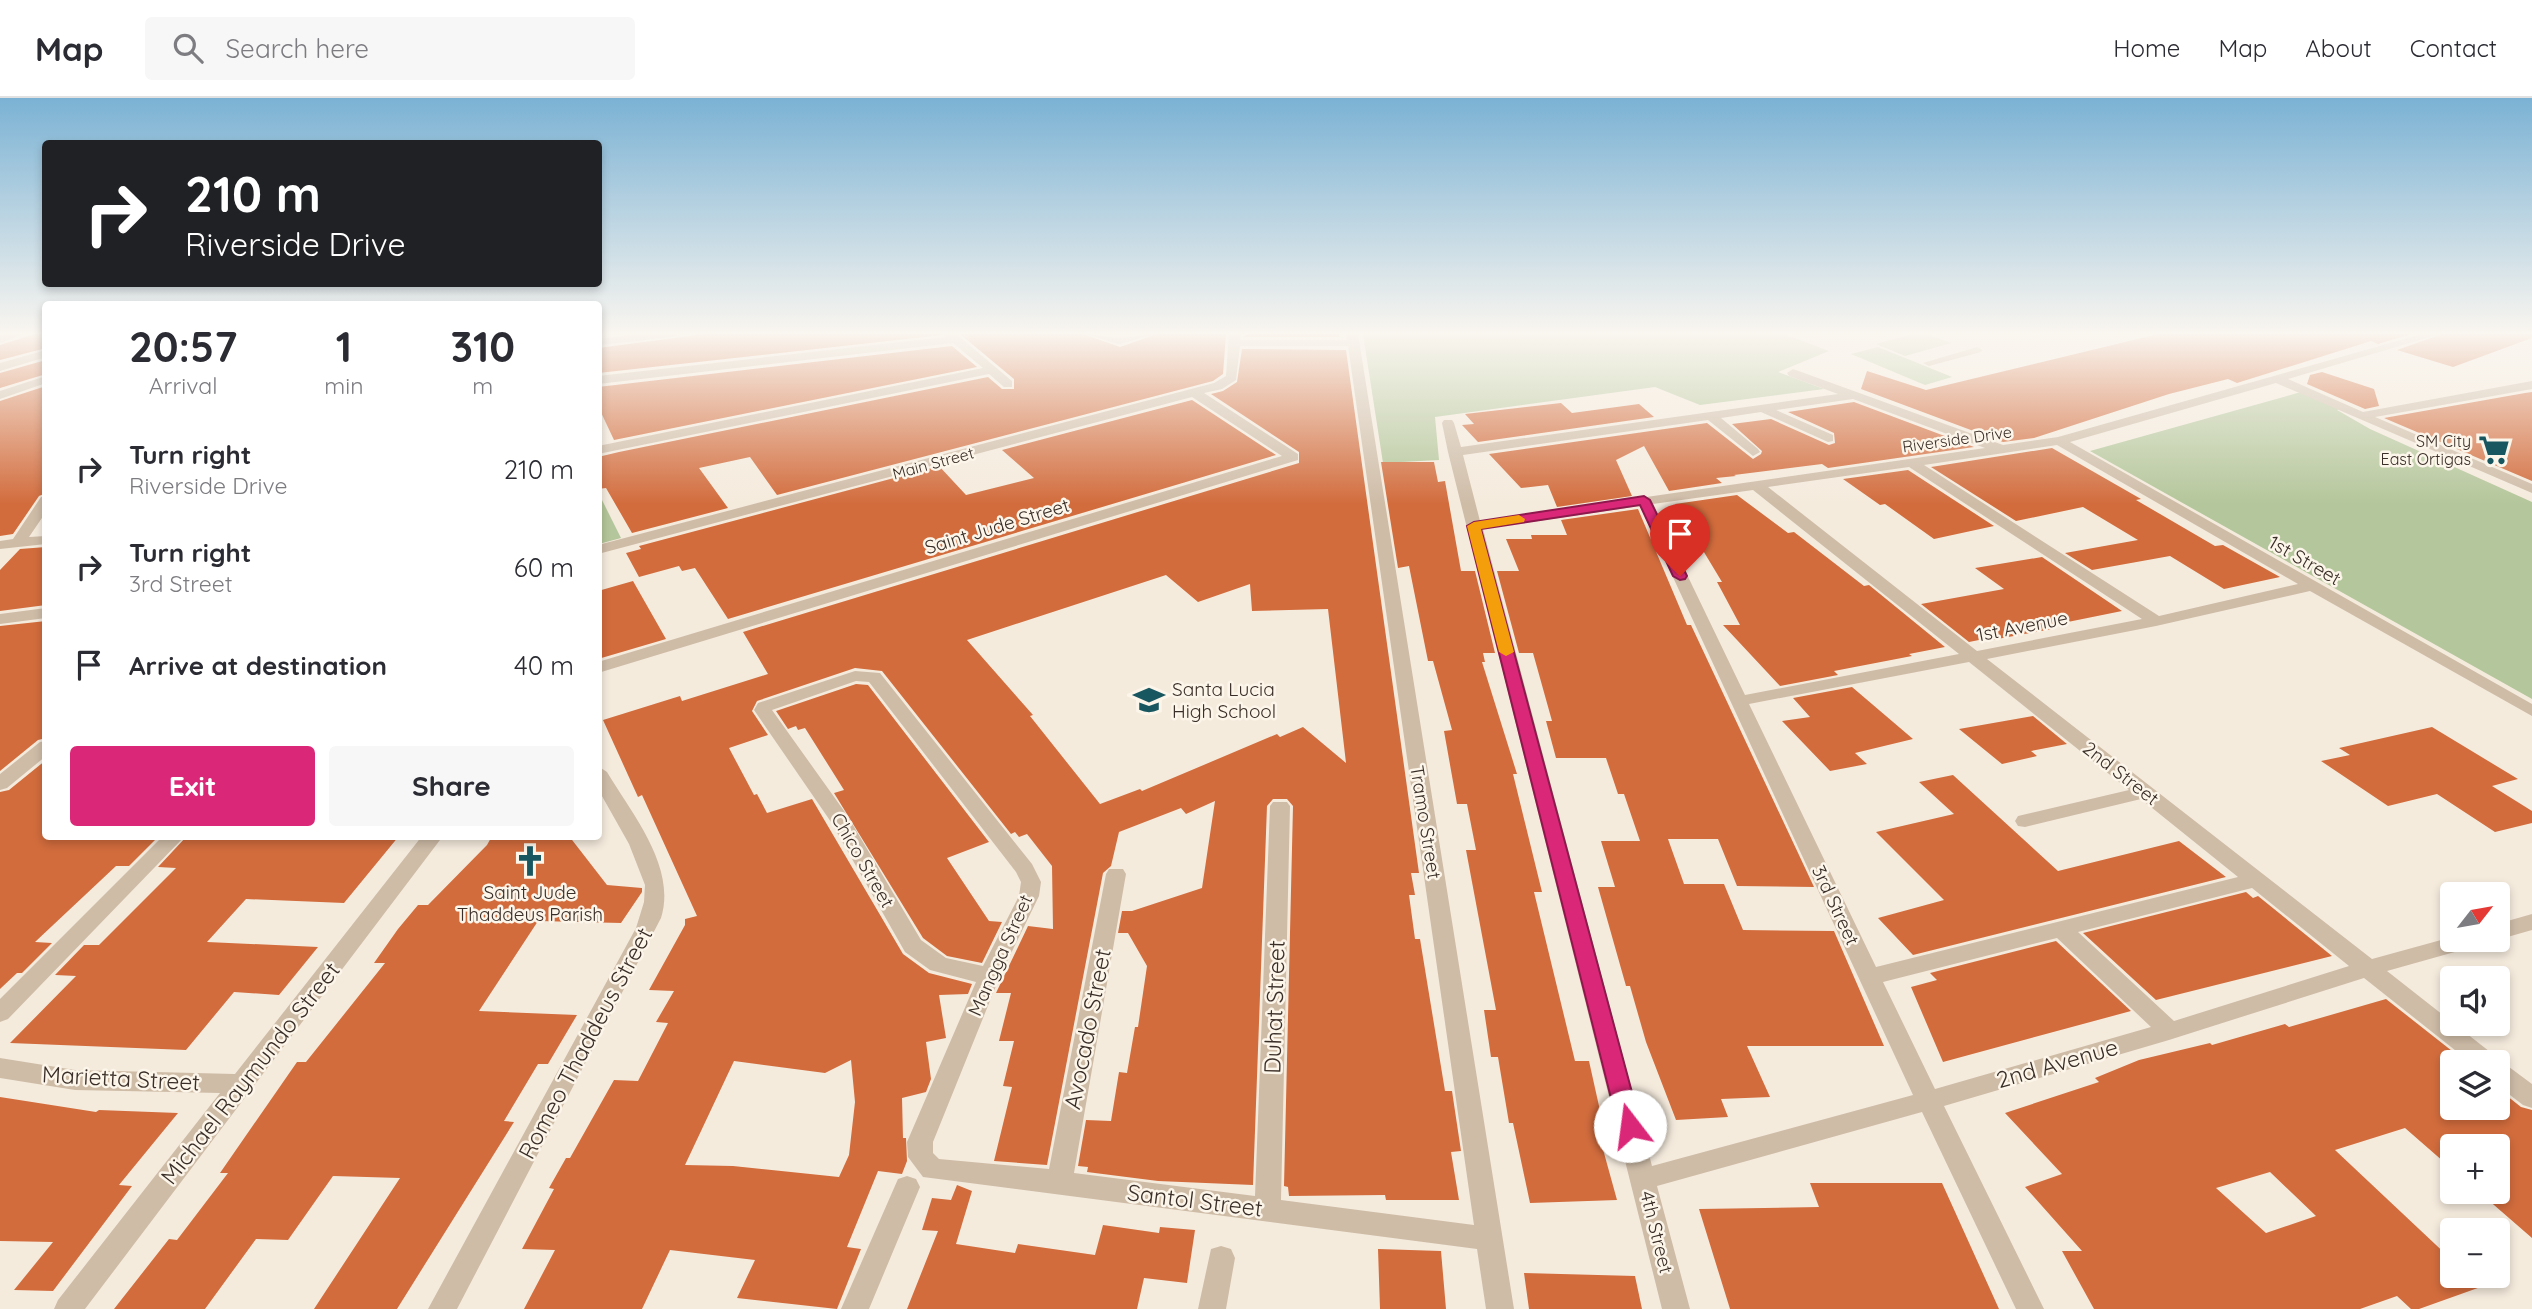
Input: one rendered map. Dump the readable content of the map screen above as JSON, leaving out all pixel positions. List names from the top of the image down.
{
  "streets": {
    "street": [
      "Riverside Drive",
      "Main Street",
      "Saint Jude Street",
      "1st Street",
      "1st Avenue",
      "2nd Street",
      "Tramo Street",
      "Chico Street",
      "3rd Street",
      "Mangga Street",
      "Duhat Street",
      "Avocado Street",
      "Romeo Thaddeus Street",
      "2nd Avenue",
      "Michael Raymundo Street",
      "Marietta Street",
      "Santol Street",
      "4th Street"
    ]
  },
  "crossings": [
    ["Riverside Drive", "1st Street"],
    ["Riverside Drive", "2nd Street"],
    ["Riverside Drive", "3rd Street"],
    ["Riverside Drive", "4th Street"],
    ["Main Street", "Saint Jude Street"],
    ["1st Street", "1st Avenue"],
    ["1st Avenue", "2nd Street"],
    ["1st Avenue", "3rd Street"],
    ["2nd Street", "2nd Avenue"],
    ["Tramo Street", "Santol Street"],
    ["Chico Street", "Mangga Street"],
    ["3rd Street", "2nd Avenue"],
    ["Mangga Street", "Santol Street"],
    ["Duhat Street", "Santol Street"],
    ["Avocado Street", "Santol Street"],
    ["2nd Avenue", "4th Street"],
    ["Michael Raymundo Street", "Marietta Street"]
  ],
  "places": {
    "supermarket": ["SM City East Ortigas"],
    "school or university": ["Santa Lucia High School"],
    "church": ["Saint Jude Thaddeus Parish"]
  },
  "north": "top right",
  "page": {
    "header": "Map",
    "search": "Search here",
    "nav": [
      "Home",
      "Map",
      "About",
      "Contact"
    ],
    "turn": ["210 m", "Riverside Drive"],
    "eta": [
      "20:57",
      "Arrival",
      "1",
      "min",
      "310",
      "m"
    ],
    "list": [
      {
        "name": "Turn right",
        "note": "Riverside Drive",
        "value": "210 m"
      },
      {
        "name": "Turn right",
        "note": "3rd Street",
        "value": "60 m"
      },
      {
        "name": "Arrive at destination",
        "value": "40 m"
      }
    ],
    "buttons": ["Exit", "Share"],
    "map_buttons": ["+", "−"]
  }
}
